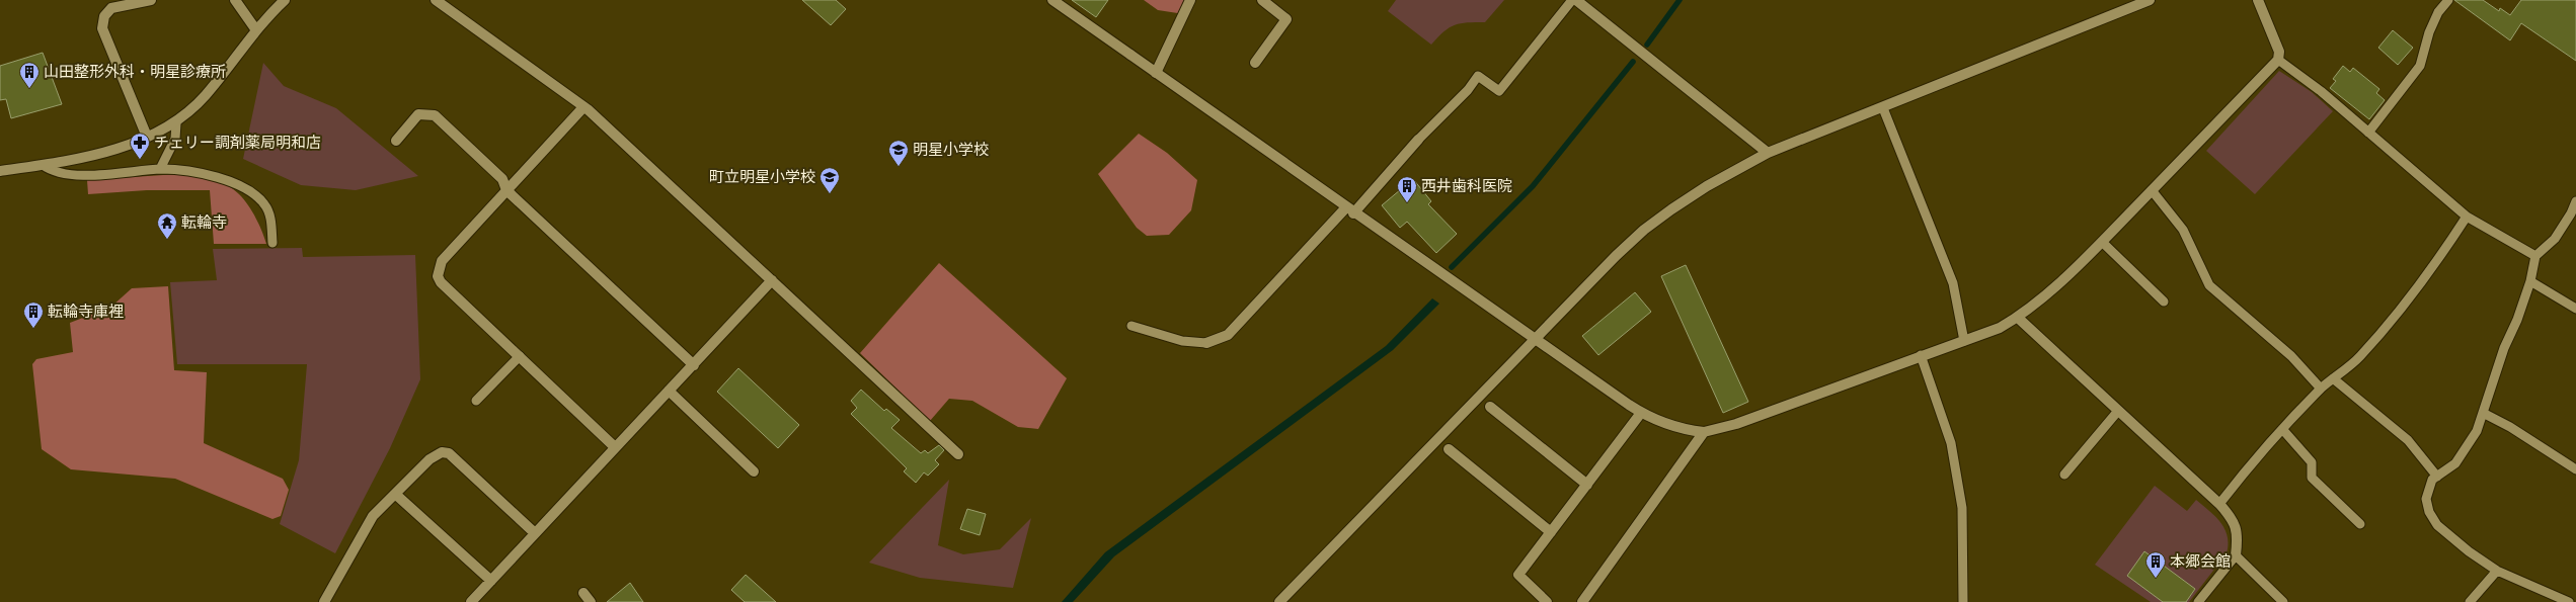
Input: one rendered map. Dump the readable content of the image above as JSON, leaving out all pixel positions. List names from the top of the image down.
{
  "places": {
    "building": [
      "山田整形外科・明星診療所",
      "西井歯科医院",
      "転輪寺庫裡",
      "本郷会館"
    ],
    "pharmacy": ["チェリー調剤薬局明和店"],
    "school or university": ["明星小学校", "町立明星小学校"],
    "temple": ["転輪寺"]
  }
}
